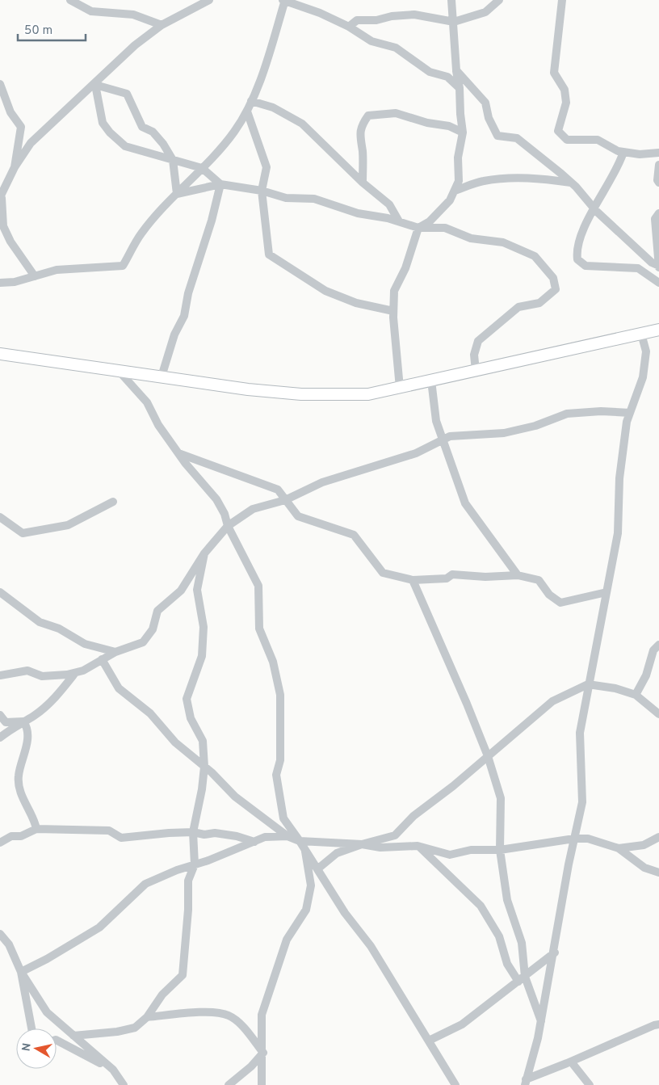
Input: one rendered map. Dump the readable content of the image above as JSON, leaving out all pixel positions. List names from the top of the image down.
{
  "scale_bar": "50 m",
  "north": "left"
}
